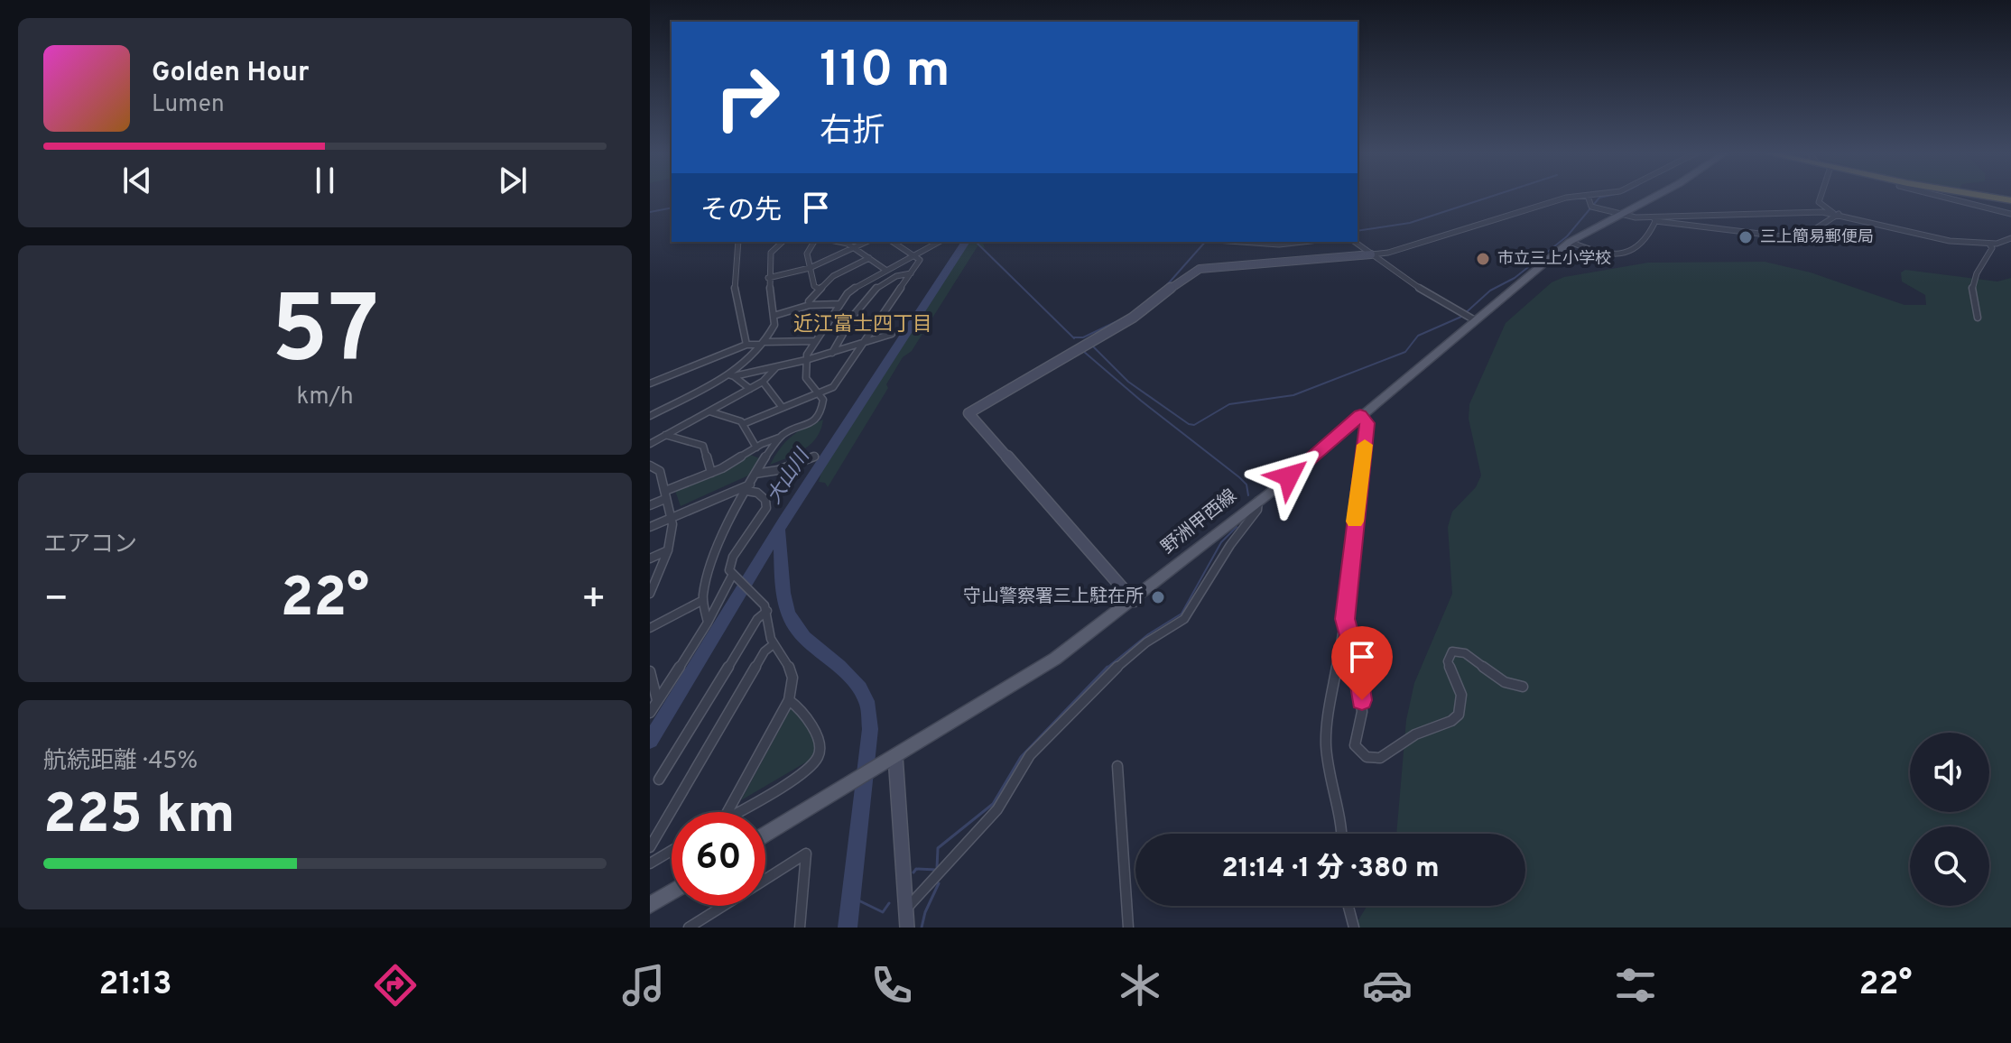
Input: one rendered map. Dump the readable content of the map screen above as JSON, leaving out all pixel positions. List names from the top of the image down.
{
  "streets": {
    "main road": ["野洲甲西線"]
  },
  "districts": ["近江富士四丁目"],
  "water": ["大山川"],
  "places": ["三上簡易郵便局", "市立三上小学校", "守山警察署三上駐在所"],
  "page": {
    "turn": ["110 m", "右折"],
    "song": ["Golden Hour", "Lumen"],
    "then": "その先",
    "tile": [
      ["57", "km/h"],
      "エアコン",
      ["航続距離 · 45%", "225 km"]
    ],
    "heat": ["−", "22°", "+"],
    "limit": "60",
    "trip": "21:14 · 1 分 · 380 m",
    "tabs": ["21:13", "22°"]
  }
}
